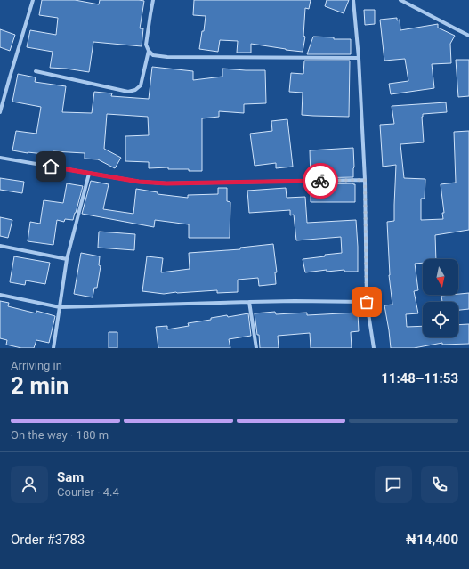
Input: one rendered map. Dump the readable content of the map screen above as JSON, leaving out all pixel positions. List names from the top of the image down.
{
  "north": "bottom",
  "page": {
    "heading": ["2 min", "Arriving in", "11:48–11:53"],
    "panel": [
      "Sam",
      "Courier · 4.4",
      "Order #3783",
      "₦14,400"
    ],
    "bar": "On the way · 180 m"
  }
}
